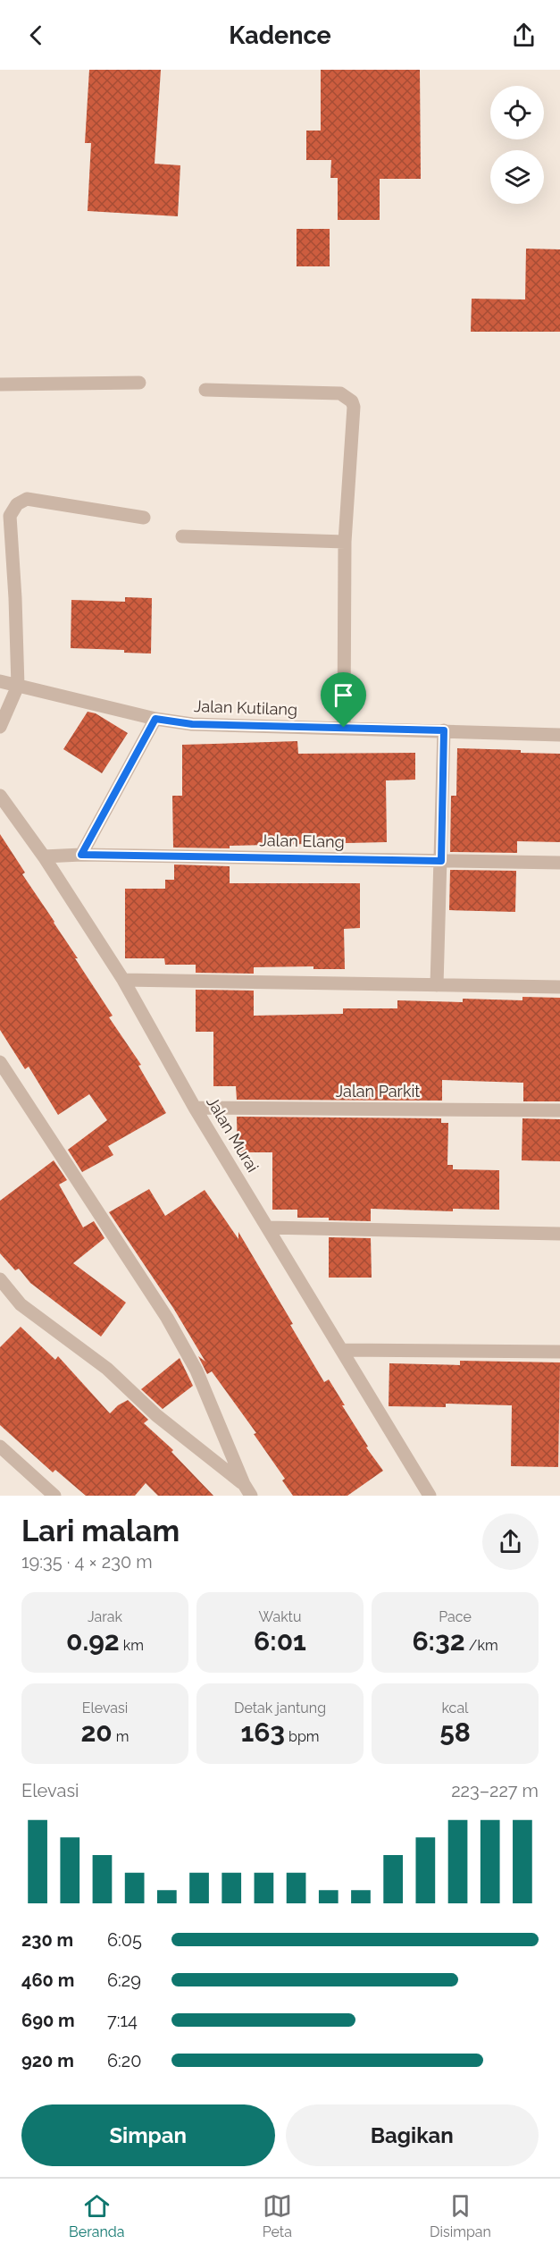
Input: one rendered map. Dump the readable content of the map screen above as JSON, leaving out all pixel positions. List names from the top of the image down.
{
  "streets": {
    "street": [
      "Jalan Kutilang",
      "Jalan Elang",
      "Jalan Parkit",
      "Jalan Murai"
    ]
  },
  "crossings": [
    ["Jalan Elang", "Jalan Murai"],
    ["Jalan Parkit", "Jalan Murai"]
  ],
  "page": {
    "header": "Kadence",
    "heading": ["Lari malam", "19:35 · 4 × 230 m"],
    "stats": [
      ["Jarak", "0.92 km"],
      ["Waktu", "6:01"],
      ["Pace", "6:32 /km"],
      ["Elevasi", "20 m"],
      ["Detak jantung", "163 bpm"],
      ["kcal", "58"]
    ],
    "chart": ["Elevasi", "223–227 m"],
    "list": [
      {
        "name": "230 m",
        "note": "6:05"
      },
      {
        "name": "460 m",
        "note": "6:29"
      },
      {
        "name": "690 m",
        "note": "7:14"
      },
      {
        "name": "920 m",
        "note": "6:20"
      }
    ],
    "buttons": ["Simpan", "Bagikan"],
    "tabs": ["Beranda", "Peta", "Disimpan"]
  }
}
